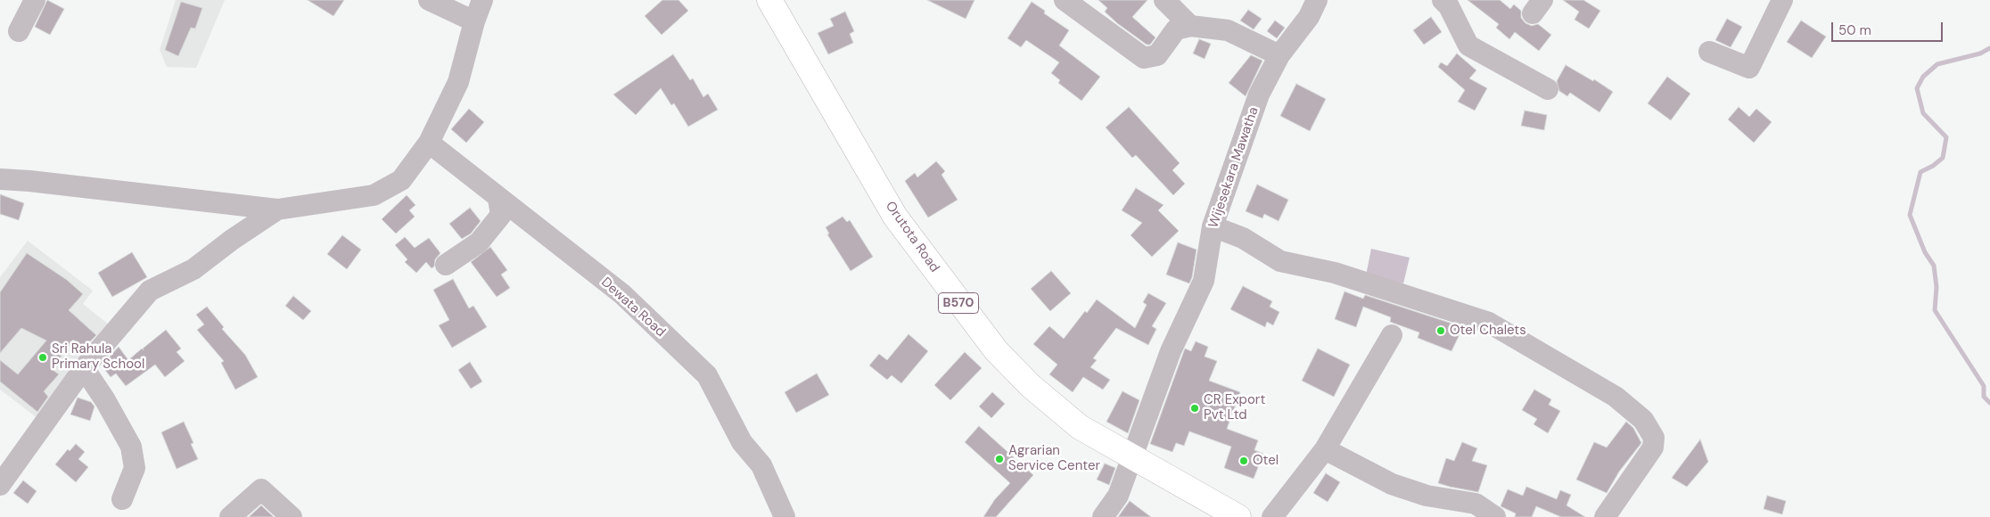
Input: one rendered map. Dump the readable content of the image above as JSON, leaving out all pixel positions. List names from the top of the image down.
{
  "streets": {
    "main road": ["Orutota Road", "B570"],
    "street": ["Wijesekara Mawatha", "Dewata Road"]
  },
  "crossings": [
    ["Wijesekara Mawatha", "Orutota Road"]
  ],
  "places": [
    "Otel Chalets",
    "Sri Rahula Primary School",
    "CR Export Pvt Ltd",
    "Agrarian Service Center",
    "Otel"
  ],
  "scale_bar": "50 m"
}
